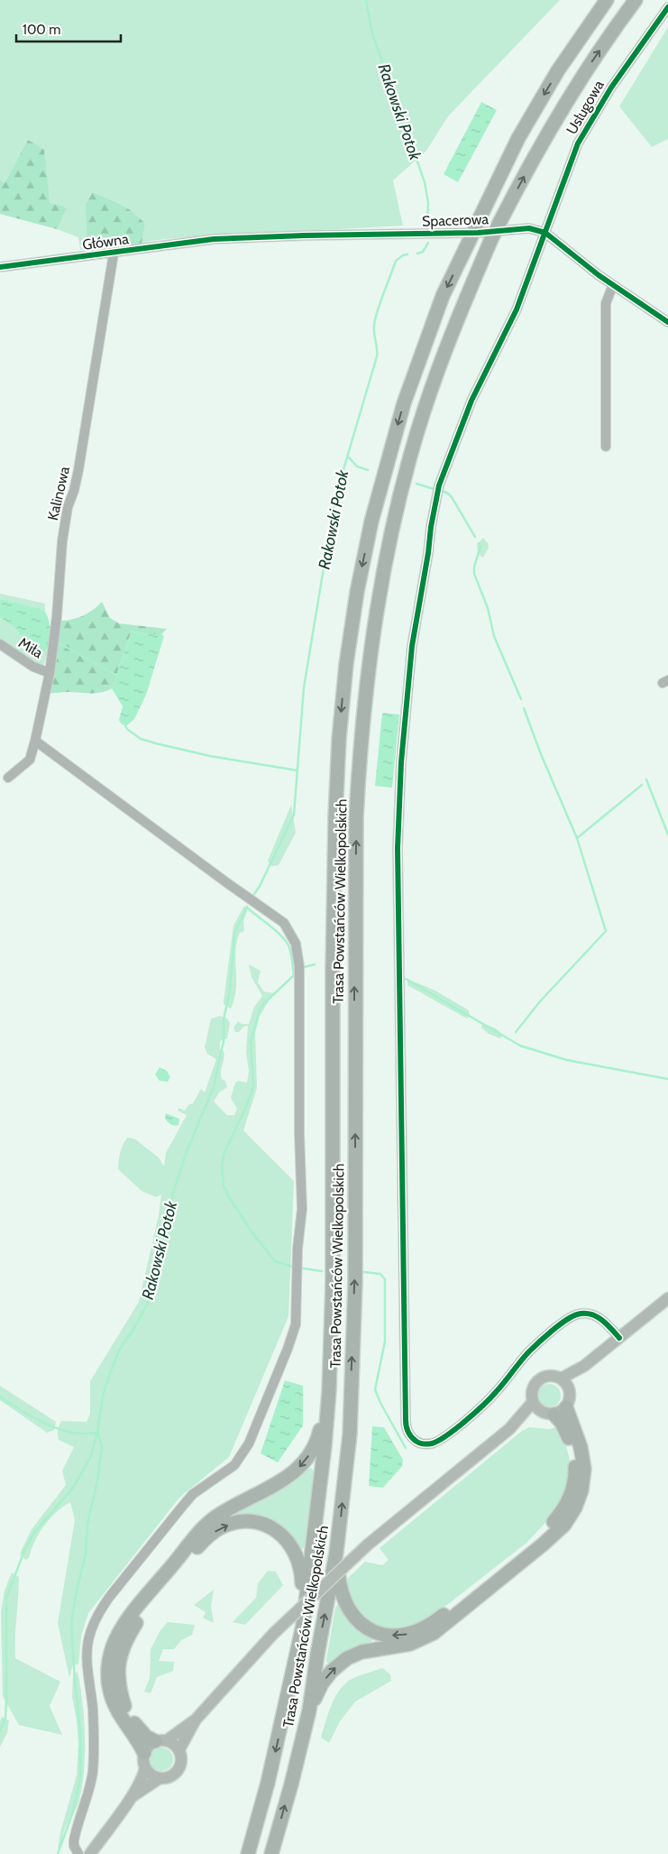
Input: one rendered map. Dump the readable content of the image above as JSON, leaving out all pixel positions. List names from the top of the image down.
{
  "streets": {
    "highway": ["Trasa Powstańców Wielkopolskich"],
    "street": [
      "Usługowa",
      "Spacerowa",
      "Główna",
      "Kalinowa",
      "Miła"
    ]
  },
  "crossings": [
    ["Usługowa", "Spacerowa"],
    ["Spacerowa", "Główna"],
    ["Główna", "Kalinowa"],
    ["Kalinowa", "Miła"]
  ],
  "water": ["Rakowski Potok"],
  "scale_bar": "100 m"
}
